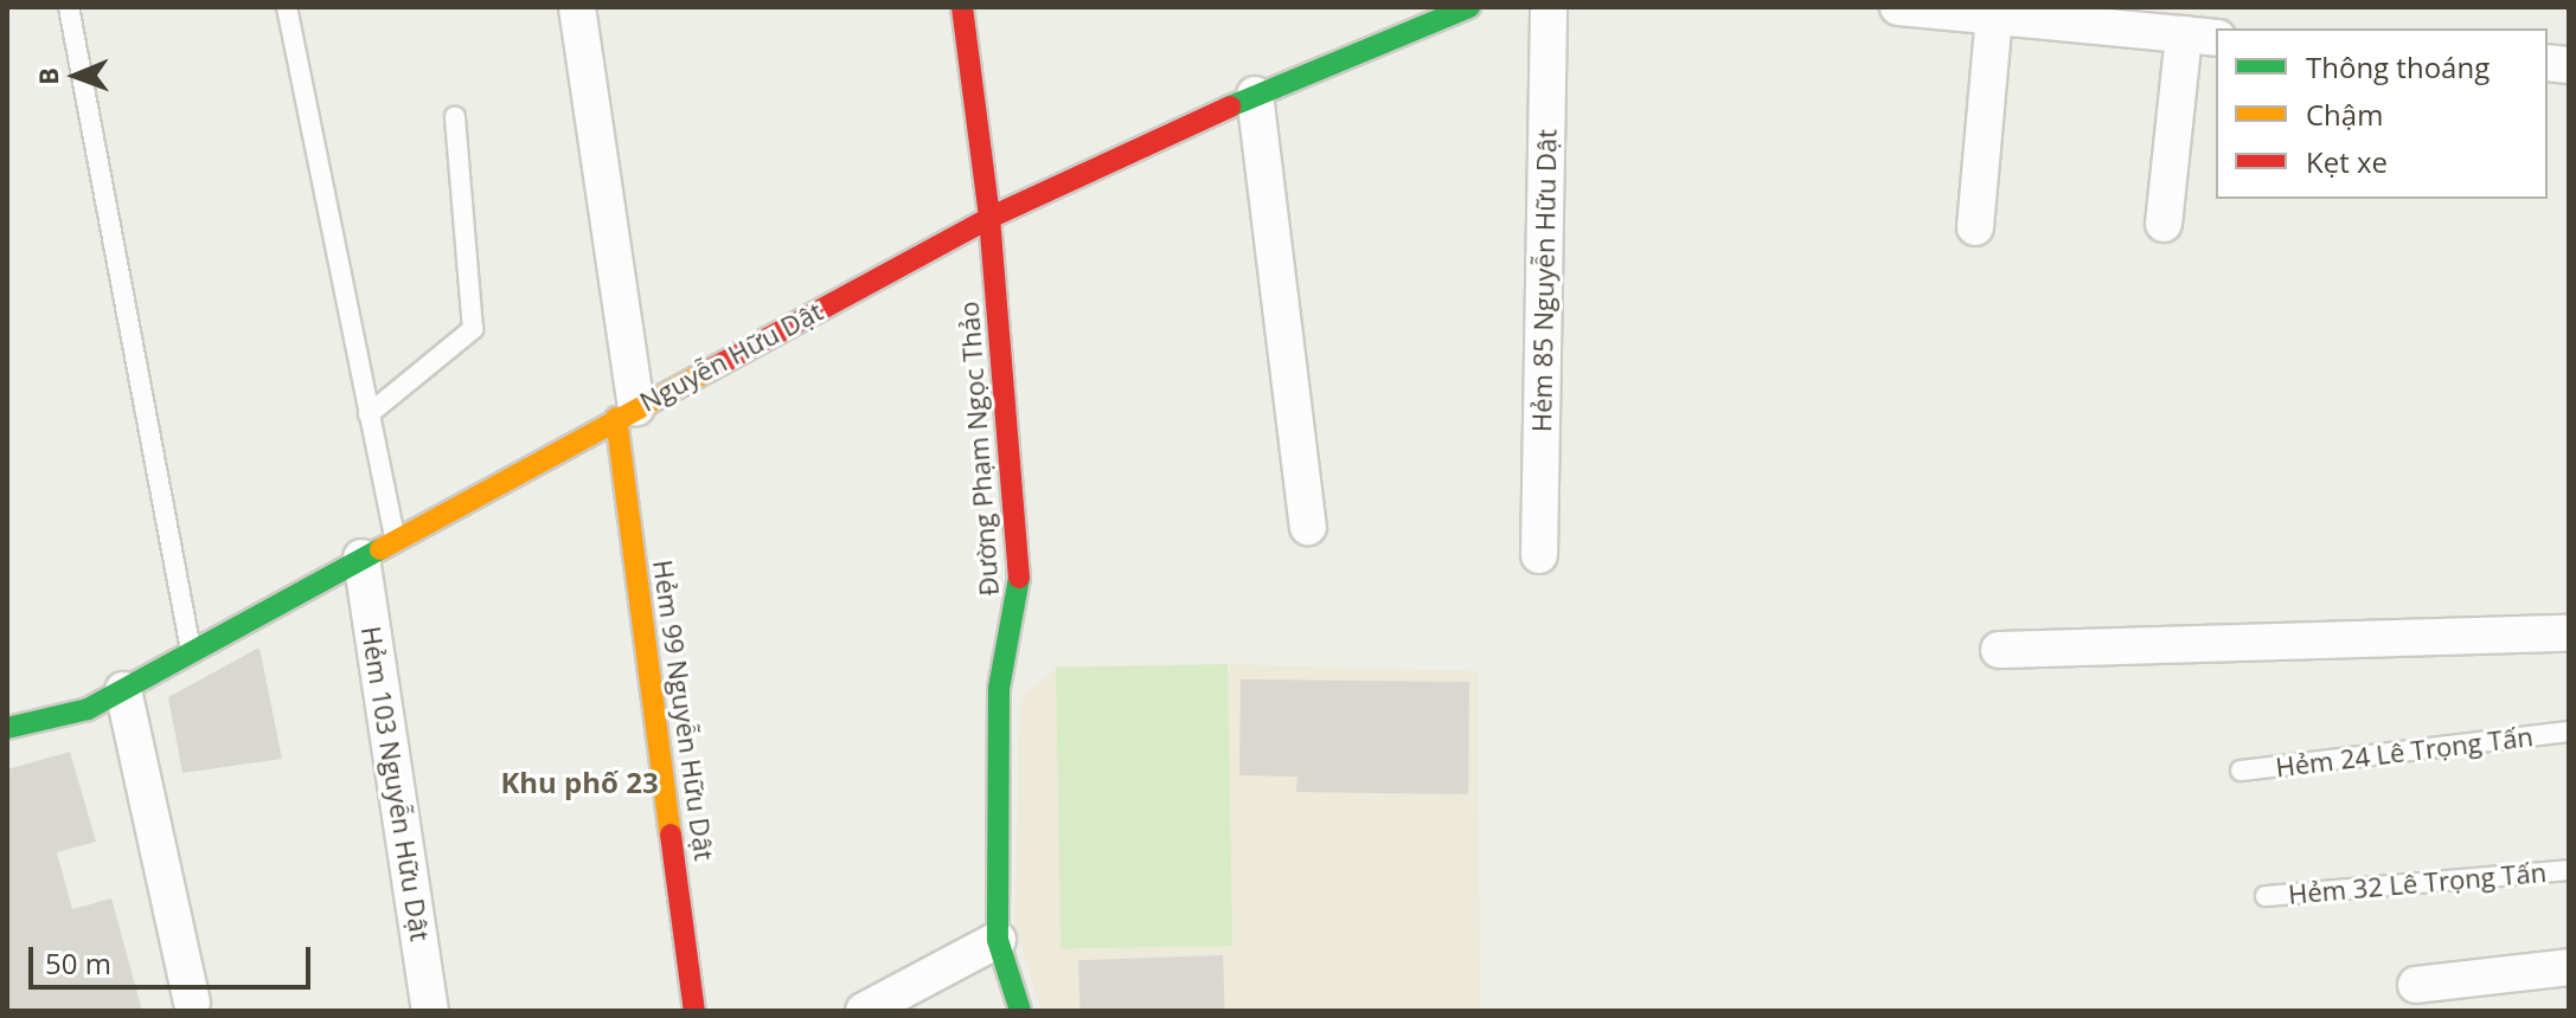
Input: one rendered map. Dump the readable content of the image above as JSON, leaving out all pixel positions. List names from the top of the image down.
{
  "streets": {
    "street": [
      "Hẻm 85 Nguyễn Hữu Dật",
      "Nguyễn Hữu Dật",
      "Đường Phạm Ngọc Thảo",
      "Hẻm 99 Nguyễn Hữu Dật",
      "Hẻm 103 Nguyễn Hữu Dật"
    ],
    "lane": ["Hẻm 24 Lê Trọng Tấn", "Hẻm 32 Lê Trọng Tấn"]
  },
  "crossings": [
    ["Nguyễn Hữu Dật", "Đường Phạm Ngọc Thảo"],
    ["Nguyễn Hữu Dật", "Hẻm 99 Nguyễn Hữu Dật"],
    ["Nguyễn Hữu Dật", "Hẻm 103 Nguyễn Hữu Dật"]
  ],
  "districts": ["Khu phố 23"],
  "legend": ["Thông thoáng", "Chậm", "Kẹt xe"],
  "scale_bar": "50 m",
  "north": "left"
}
